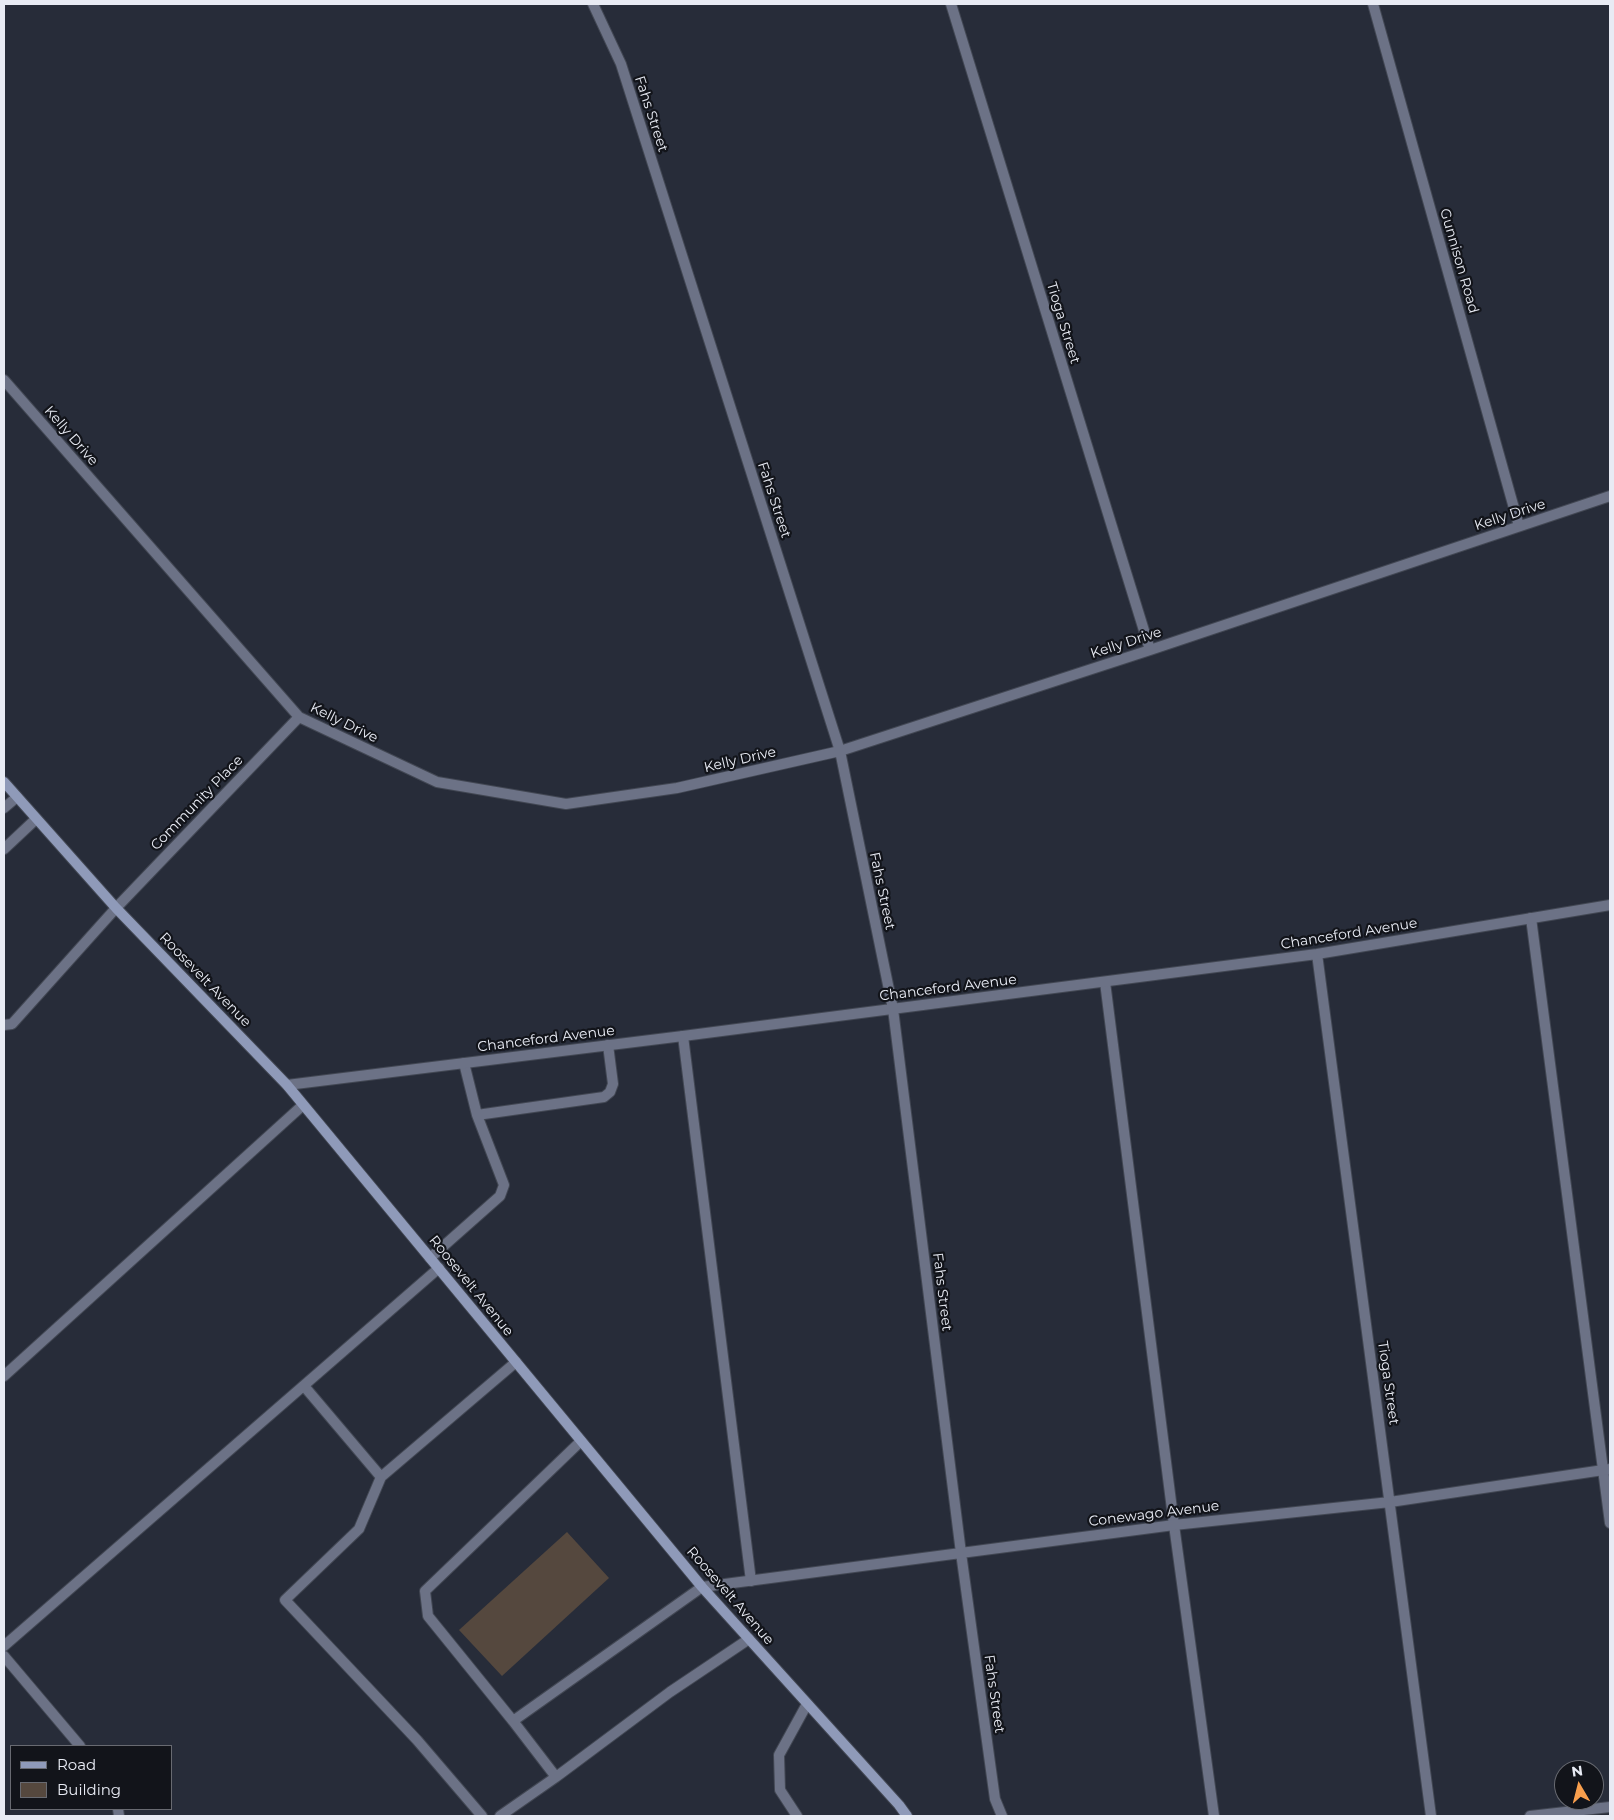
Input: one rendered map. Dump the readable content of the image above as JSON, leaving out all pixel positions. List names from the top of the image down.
{
  "streets": {
    "main road": ["Roosevelt Avenue"],
    "street": [
      "Fahs Street",
      "Gunnison Road",
      "Tioga Street",
      "Kelly Drive",
      "Community Place",
      "Chanceford Avenue",
      "Conewago Avenue"
    ]
  },
  "crossings": [
    ["Fahs Street", "Kelly Drive"],
    ["Fahs Street", "Chanceford Avenue"],
    ["Fahs Street", "Conewago Avenue"],
    ["Gunnison Road", "Kelly Drive"],
    ["Tioga Street", "Kelly Drive"],
    ["Tioga Street", "Chanceford Avenue"],
    ["Tioga Street", "Conewago Avenue"],
    ["Kelly Drive", "Community Place"],
    ["Community Place", "Roosevelt Avenue"],
    ["Chanceford Avenue", "Roosevelt Avenue"],
    ["Roosevelt Avenue", "Conewago Avenue"]
  ],
  "legend": ["Road", "Building"],
  "north": "top"
}
